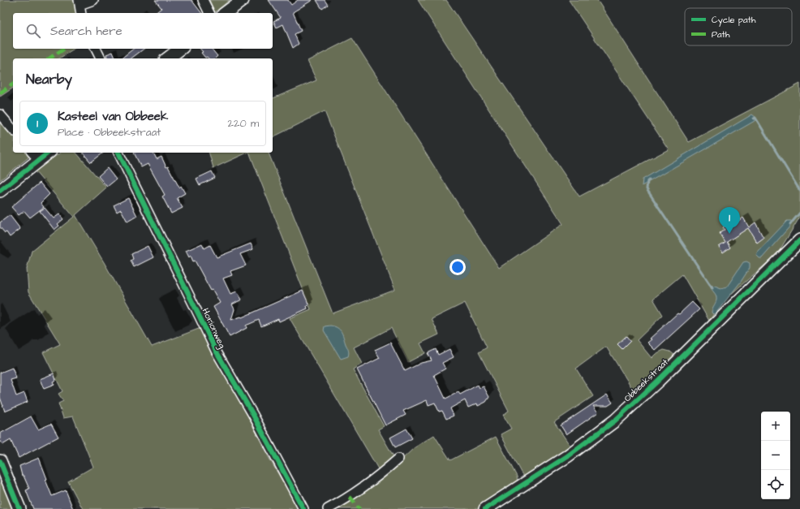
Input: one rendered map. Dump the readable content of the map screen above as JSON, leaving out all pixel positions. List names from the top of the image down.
{
  "streets": {
    "street": ["Horionweg", "Obbeekstraat"]
  },
  "legend": ["Cycle path", "Path"],
  "page": {
    "search": "Search here",
    "heading": "Nearby",
    "list": [
      {
        "mark": "1",
        "name": "Kasteel van Obbeek",
        "note": "Place · Obbeekstraat",
        "value": "220 m"
      }
    ],
    "pins": "1",
    "map_buttons": ["+", "−"]
  }
}
